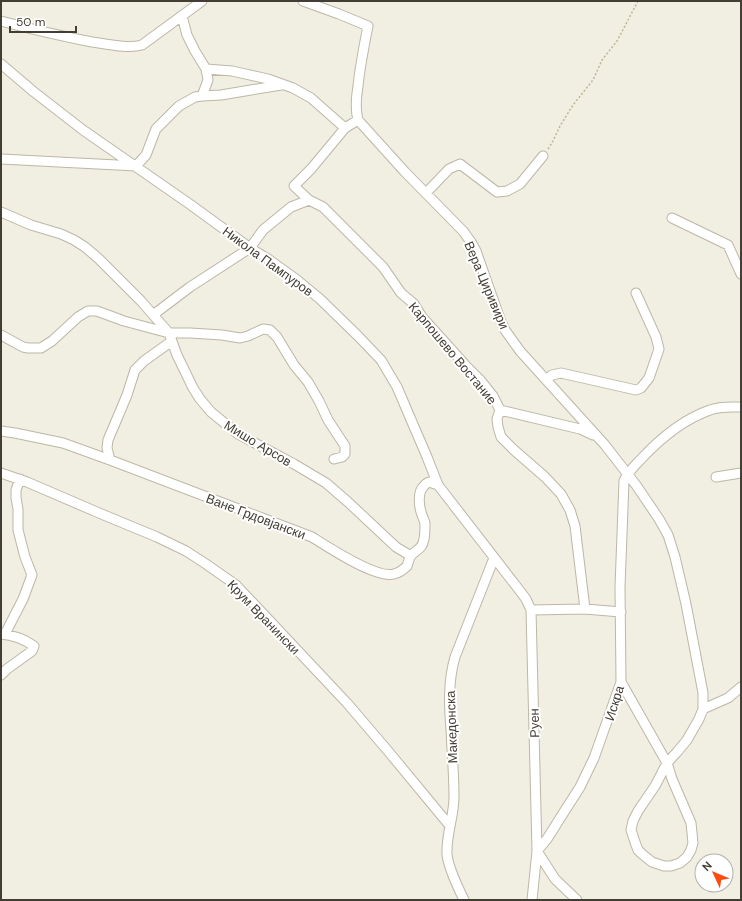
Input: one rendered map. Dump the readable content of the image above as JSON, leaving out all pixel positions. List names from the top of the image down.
{
  "streets": {
    "street": [
      "Никола Пампуров",
      "Вера Циривири",
      "Карпошево Востание",
      "Мишо Арсов",
      "Ване Грдовјански",
      "Крум Вранински",
      "Искра",
      "Руен",
      "Македонска"
    ]
  },
  "crossings": [
    ["Никола Пампуров", "Ване Грдовјански"],
    ["Никола Пампуров", "Руен"],
    ["Никола Пампуров", "Македонска"],
    ["Вера Циривири", "Искра"],
    ["Мишо Арсов", "Ване Грдовјански"],
    ["Крум Вранински", "Македонска"],
    ["Искра", "Руен"],
    ["Руен", "Македонска"]
  ],
  "scale_bar": "50 m",
  "north": "top left"
}
